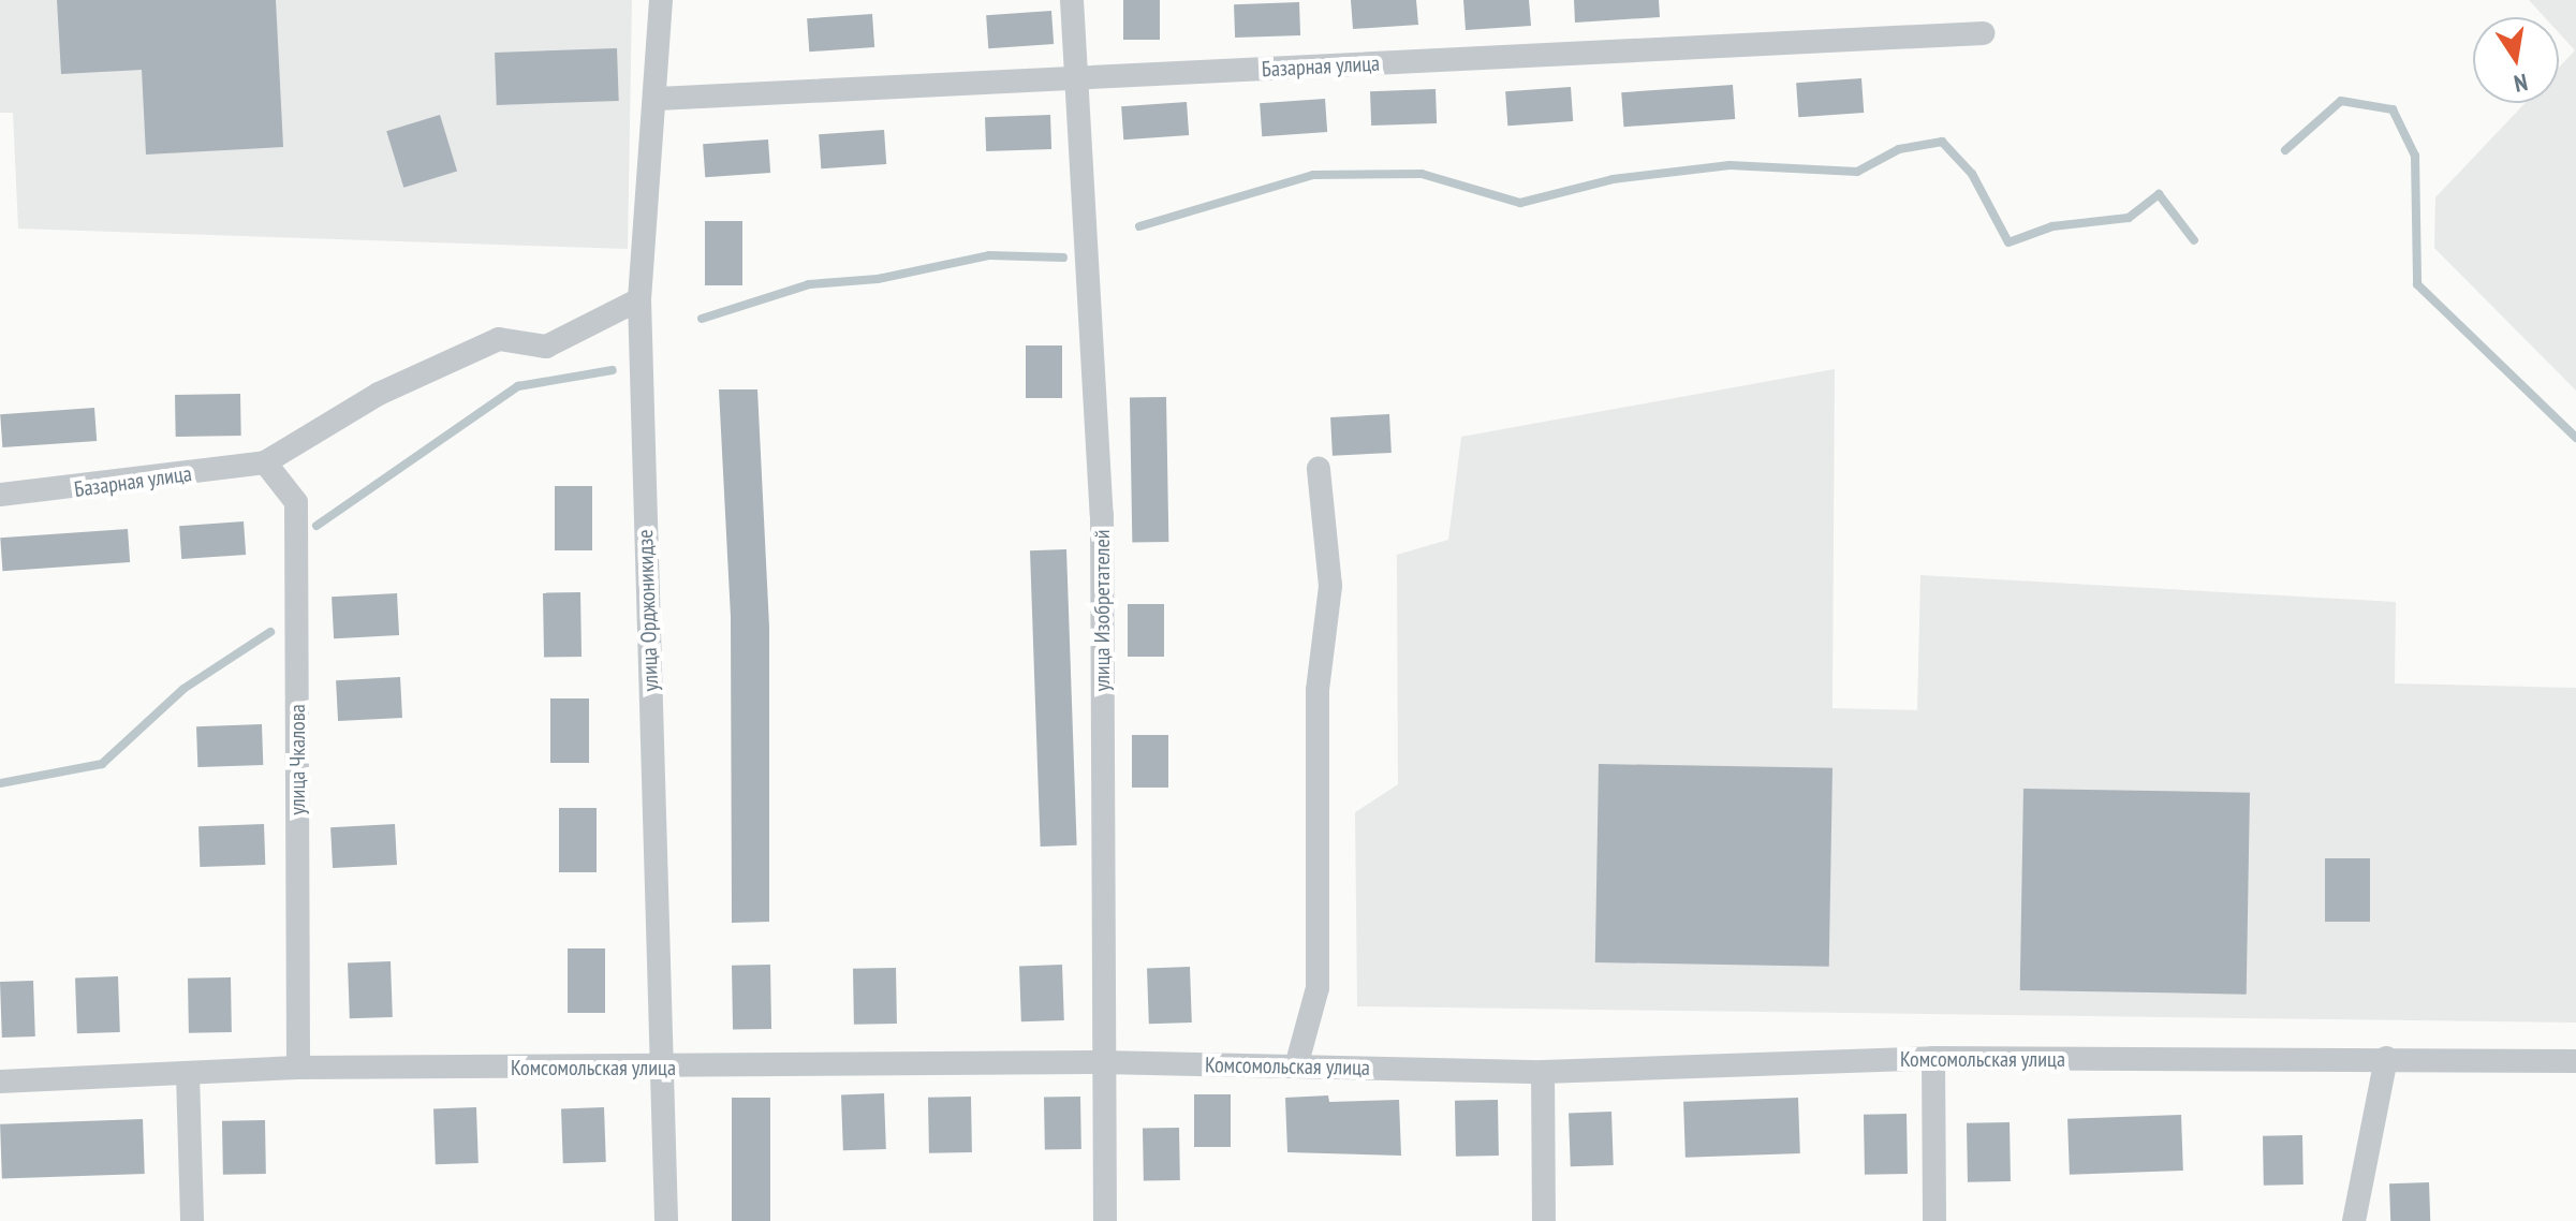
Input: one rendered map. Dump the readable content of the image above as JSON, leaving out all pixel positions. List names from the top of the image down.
{
  "streets": {
    "street": [
      "Базарная улица",
      "улица Орджоникидзе",
      "улица Изобретателей",
      "улица Чкалова",
      "Комсомольская улица"
    ]
  },
  "crossings": [
    ["Базарная улица", "улица Орджоникидзе"],
    ["Базарная улица", "улица Изобретателей"],
    ["Базарная улица", "улица Чкалова"],
    ["улица Орджоникидзе", "Комсомольская улица"],
    ["улица Изобретателей", "Комсомольская улица"],
    ["улица Чкалова", "Комсомольская улица"]
  ],
  "north": "bottom"
}
